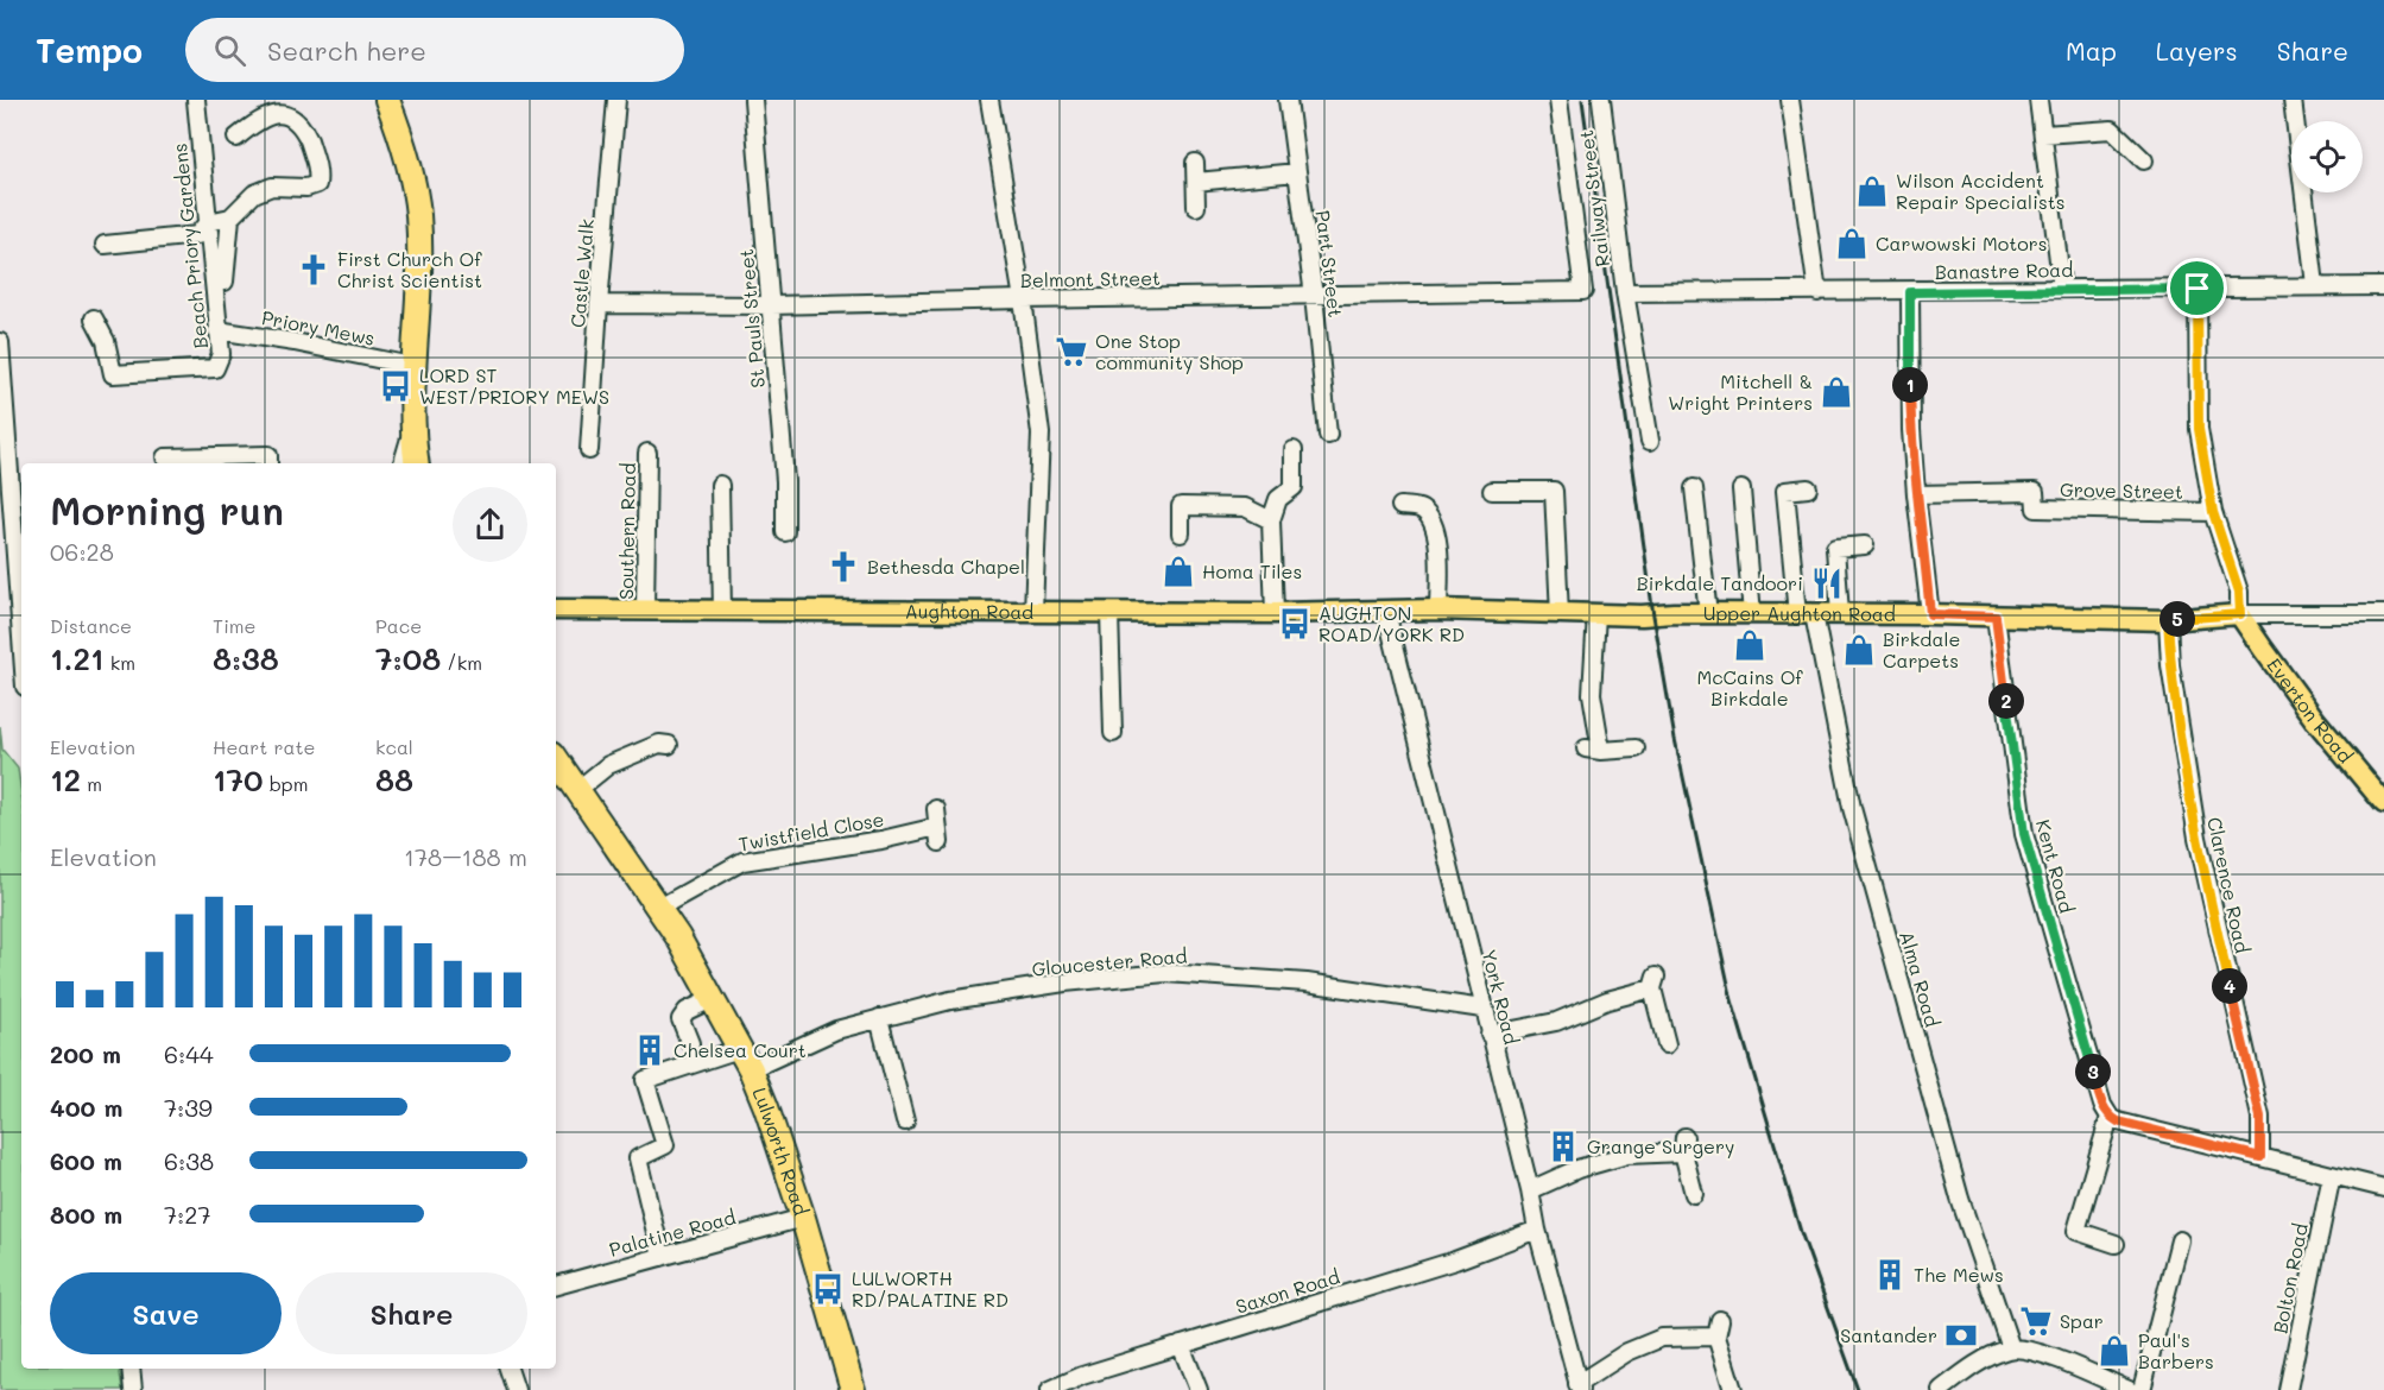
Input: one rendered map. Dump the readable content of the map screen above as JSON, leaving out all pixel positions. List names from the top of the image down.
{
  "streets": {
    "highway": ["Lulworth Road"],
    "main road": ["Aughton Road", "Upper Aughton Road", "Everton Road"],
    "street": [
      "Railway Street",
      "Beach Priory Gardens",
      "Part Street",
      "Banastre Road",
      "Castle Walk",
      "Belmont Street",
      "St Pauls Street",
      "Priory Mews",
      "Grove Street",
      "Southern Road",
      "Twistfield Close",
      "Kent Road",
      "Clarence Road",
      "Gloucester Road",
      "Alma Road",
      "York Road",
      "Palatine Road",
      "Bolton Road",
      "Saxon Road"
    ]
  },
  "crossings": [
    ["Railway Street", "Banastre Road"],
    ["Beach Priory Gardens", "Priory Mews"],
    ["Part Street", "Belmont Street"],
    ["Castle Walk", "Belmont Street"],
    ["Belmont Street", "St Pauls Street"],
    ["Southern Road", "Aughton Road"],
    ["Aughton Road", "Upper Aughton Road"],
    ["Aughton Road", "York Road"],
    ["Upper Aughton Road", "Everton Road"],
    ["Upper Aughton Road", "Kent Road"],
    ["Upper Aughton Road", "Clarence Road"],
    ["Upper Aughton Road", "Alma Road"],
    ["Upper Aughton Road", "York Road"],
    ["Twistfield Close", "Lulworth Road"],
    ["Gloucester Road", "York Road"],
    ["Gloucester Road", "Lulworth Road"],
    ["Gloucester Road", "Palatine Road"],
    ["York Road", "Saxon Road"],
    ["Lulworth Road", "Palatine Road"]
  ],
  "places": {
    "shop": [
      "Wilson Accident Repair Specialists",
      "Carwowski Motors",
      "Mitchell & Wright Printers",
      "Homa Tiles",
      "McCains Of Birkdale",
      "Birkdale Carpets",
      "Paul's Barbers"
    ],
    "church": ["First Church Of Christ Scientist", "Bethesda Chapel"],
    "supermarket": ["One Stop community Shop", "Spar"],
    "bus stop": ["LORD ST WEST/PRIORY MEWS", "AUGHTON ROAD/YORK RD", "LULWORTH RD/PALATINE RD"],
    "restaurant": ["Birkdale Tandoori"],
    "building": ["Chelsea Court", "Grange Surgery", "The Mews"],
    "bank": ["Santander"]
  },
  "page": {
    "header": "Tempo",
    "search": "Search here",
    "nav": ["Map", "Layers", "Share"],
    "pins": [
      "1",
      "5",
      "2",
      "4",
      "3"
    ],
    "heading": ["Morning run", "06:28"],
    "stats": [
      ["Distance", "1.21 km"],
      ["Time", "8:38"],
      ["Pace", "7:08 /km"],
      ["Elevation", "12 m"],
      ["Heart rate", "170 bpm"],
      ["kcal", "88"]
    ],
    "chart": ["Elevation", "178–188 m"],
    "list": [
      {
        "name": "200 m",
        "note": "6:44"
      },
      {
        "name": "400 m",
        "note": "7:39"
      },
      {
        "name": "600 m",
        "note": "6:38"
      },
      {
        "name": "800 m",
        "note": "7:27"
      }
    ],
    "buttons": ["Save", "Share"]
  }
}
